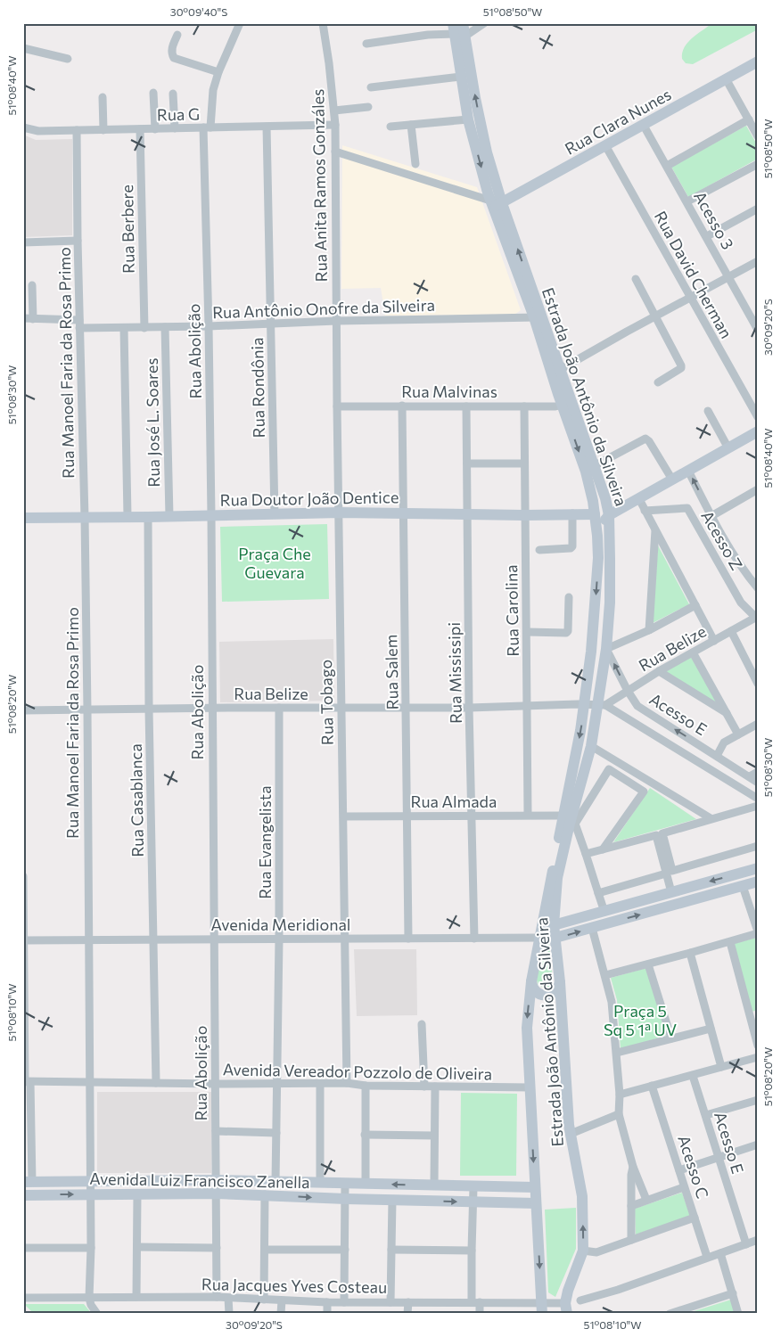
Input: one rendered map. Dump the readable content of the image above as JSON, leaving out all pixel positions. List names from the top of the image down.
{
  "streets": {
    "main road": [
      "Rua Clara Nunes",
      "Estrada João Antônio da Silveira",
      "Rua Doutor João Dentice",
      "Avenida Luiz Francisco Zanella"
    ],
    "street": [
      "Rua G",
      "Rua Anita Ramos Gonzáles",
      "Acesso 3",
      "Rua Berbere",
      "Rua David Cherman",
      "Rua Antônio Onofre da Silveira",
      "Rua Abolição",
      "Rua Manoel Faria da Rosa Primo",
      "Rua Rondônia",
      "Rua Malvinas",
      "Rua José L. Soares",
      "Acesso Z",
      "Rua Carolina",
      "Rua Belize",
      "Rua Salem",
      "Rua Mississipi",
      "Rua Tobago",
      "Acesso E",
      "Rua Casablanca",
      "Rua Almada",
      "Rua Evangelista",
      "Avenida Meridional",
      "Avenida Vereador Pozzolo de Oliveira",
      "Acesso C",
      "Rua Jacques Yves Costeau"
    ]
  },
  "crossings": [
    ["Rua G", "Rua Anita Ramos Gonzáles"],
    ["Rua G", "Rua Berbere"],
    ["Rua G", "Rua Abolição"],
    ["Rua G", "Rua Manoel Faria da Rosa Primo"],
    ["Rua G", "Rua Rondônia"],
    ["Rua Clara Nunes", "Acesso 3"],
    ["Rua Clara Nunes", "Rua David Cherman"],
    ["Rua Clara Nunes", "Estrada João Antônio da Silveira"],
    ["Rua Anita Ramos Gonzáles", "Rua Antônio Onofre da Silveira"],
    ["Rua Anita Ramos Gonzáles", "Rua Tobago"],
    ["Rua Berbere", "Rua Antônio Onofre da Silveira"],
    ["Rua Antônio Onofre da Silveira", "Rua Abolição"],
    ["Rua Antônio Onofre da Silveira", "Rua Manoel Faria da Rosa Primo"],
    ["Rua Antônio Onofre da Silveira", "Rua Rondônia"],
    ["Rua Antônio Onofre da Silveira", "Estrada João Antônio da Silveira"],
    ["Rua Antônio Onofre da Silveira", "Rua José L. Soares"],
    ["Rua Antônio Onofre da Silveira", "Rua Tobago"],
    ["Rua Abolição", "Rua Doutor João Dentice"],
    ["Rua Abolição", "Rua Belize"],
    ["Rua Abolição", "Avenida Meridional"],
    ["Rua Abolição", "Avenida Vereador Pozzolo de Oliveira"],
    ["Rua Abolição", "Avenida Luiz Francisco Zanella"],
    ["Rua Abolição", "Rua Jacques Yves Costeau"],
    ["Rua Manoel Faria da Rosa Primo", "Rua Doutor João Dentice"],
    ["Rua Manoel Faria da Rosa Primo", "Rua Belize"],
    ["Rua Manoel Faria da Rosa Primo", "Avenida Meridional"],
    ["Rua Manoel Faria da Rosa Primo", "Avenida Vereador Pozzolo de Oliveira"],
    ["Rua Manoel Faria da Rosa Primo", "Avenida Luiz Francisco Zanella"],
    ["Rua Manoel Faria da Rosa Primo", "Rua Jacques Yves Costeau"],
    ["Rua Rondônia", "Rua Doutor João Dentice"],
    ["Rua Malvinas", "Estrada João Antônio da Silveira"],
    ["Rua Malvinas", "Rua Carolina"],
    ["Rua Malvinas", "Rua Salem"],
    ["Rua Malvinas", "Rua Mississipi"],
    ["Rua Malvinas", "Rua Tobago"],
    ["Estrada João Antônio da Silveira", "Rua Doutor João Dentice"],
    ["Estrada João Antônio da Silveira", "Rua Belize"],
    ["Estrada João Antônio da Silveira", "Acesso E"],
    ["Estrada João Antônio da Silveira", "Rua Almada"],
    ["Estrada João Antônio da Silveira", "Avenida Meridional"],
    ["Estrada João Antônio da Silveira", "Avenida Vereador Pozzolo de Oliveira"],
    ["Estrada João Antônio da Silveira", "Avenida Luiz Francisco Zanella"],
    ["Estrada João Antônio da Silveira", "Rua Jacques Yves Costeau"],
    ["Rua José L. Soares", "Rua Doutor João Dentice"],
    ["Rua Doutor João Dentice", "Rua Carolina"],
    ["Rua Doutor João Dentice", "Rua Salem"],
    ["Rua Doutor João Dentice", "Rua Mississipi"],
    ["Rua Doutor João Dentice", "Rua Tobago"],
    ["Rua Doutor João Dentice", "Rua Casablanca"],
    ["Acesso Z", "Rua Belize"],
    ["Rua Carolina", "Rua Belize"],
    ["Rua Carolina", "Rua Almada"],
    ["Rua Belize", "Rua Salem"],
    ["Rua Belize", "Rua Mississipi"],
    ["Rua Belize", "Rua Tobago"],
    ["Rua Belize", "Acesso E"],
    ["Rua Belize", "Rua Casablanca"],
    ["Rua Belize", "Rua Evangelista"],
    ["Rua Salem", "Rua Almada"],
    ["Rua Salem", "Avenida Meridional"],
    ["Rua Mississipi", "Rua Almada"],
    ["Rua Mississipi", "Avenida Meridional"],
    ["Rua Tobago", "Rua Almada"],
    ["Rua Tobago", "Avenida Meridional"],
    ["Rua Tobago", "Avenida Vereador Pozzolo de Oliveira"],
    ["Rua Casablanca", "Avenida Meridional"],
    ["Rua Casablanca", "Avenida Vereador Pozzolo de Oliveira"],
    ["Rua Evangelista", "Avenida Meridional"],
    ["Rua Evangelista", "Avenida Vereador Pozzolo de Oliveira"],
    ["Rua Evangelista", "Avenida Luiz Francisco Zanella"]
  ],
  "parks": ["Praça Che Guevara", "Praça 5 Sq 5 1ª UV"],
  "coordinates": [
    "30°09'40\"S",
    "51°08'50\"W",
    "51°08'40\"W",
    "30°09'20\"S",
    "51°08'30\"W",
    "51°08'20\"W",
    "51°08'10\"W"
  ]
}
